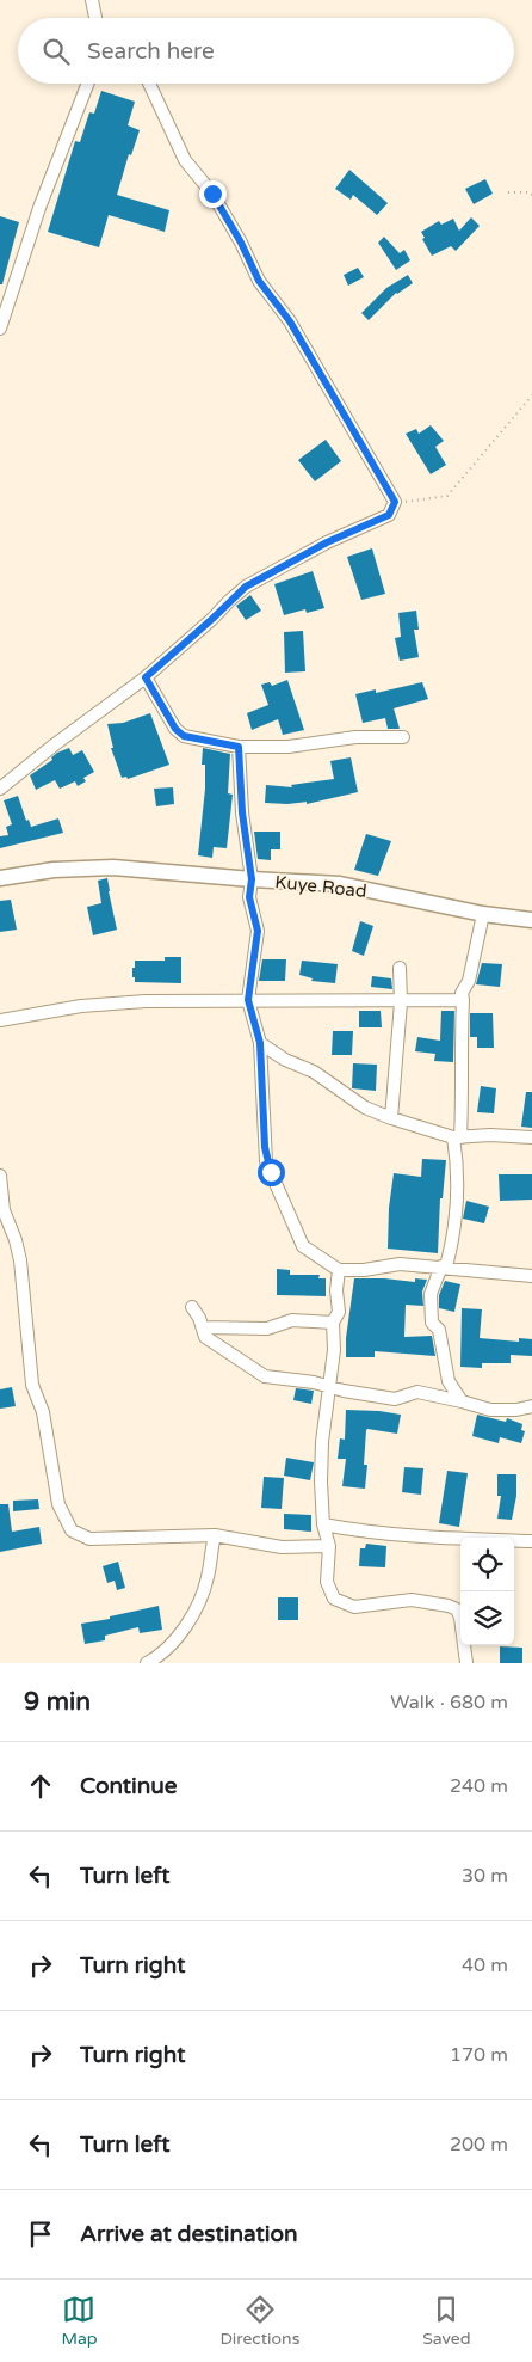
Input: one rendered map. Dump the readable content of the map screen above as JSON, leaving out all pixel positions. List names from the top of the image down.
{
  "streets": {
    "street": ["Kuye Road"]
  },
  "page": {
    "search": "Search here",
    "heading": ["9 min", "Walk · 680 m"],
    "list": [
      ["Continue", "240 m"],
      ["Turn left", "30 m"],
      ["Turn right", "40 m"],
      ["Turn right", "170 m"],
      ["Turn left", "200 m"],
      "Arrive at destination"
    ],
    "nav": ["Map", "Directions", "Saved"]
  }
}
